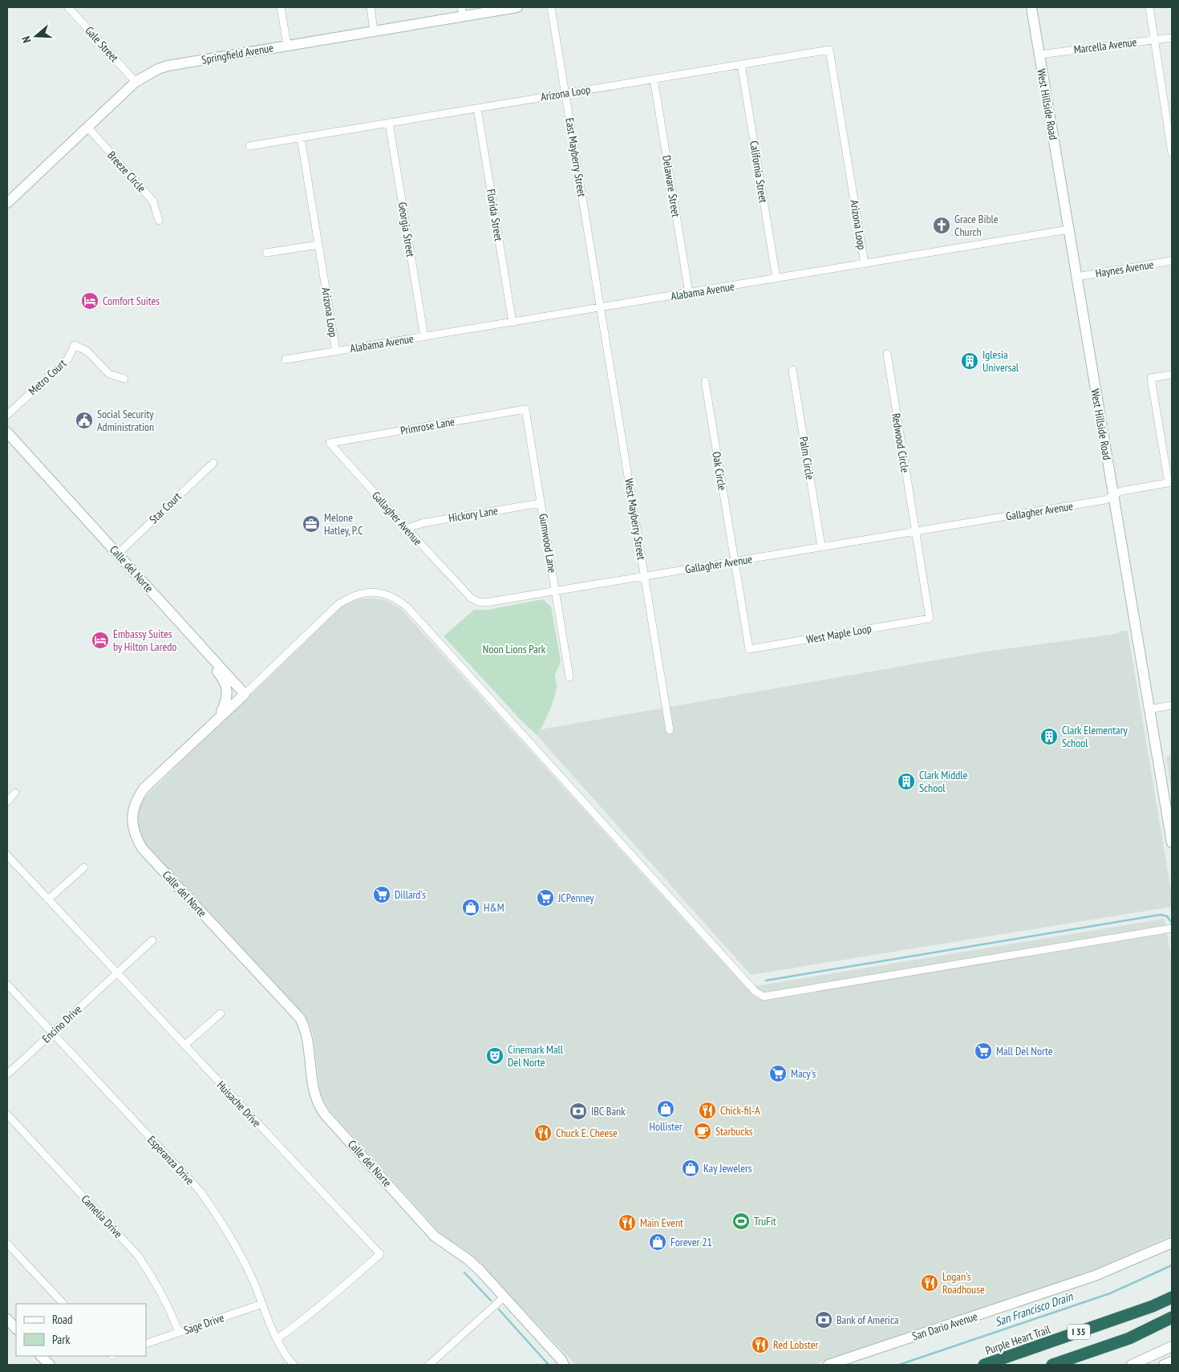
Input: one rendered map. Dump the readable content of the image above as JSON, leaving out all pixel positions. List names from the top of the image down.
{
  "streets": {
    "highway": ["I 35", "Purple Heart Trail"],
    "street": [
      "Gale Street",
      "Marcella Avenue",
      "Springfield Avenue",
      "Arizona Loop",
      "West Hillside Road",
      "East Mayberry Street",
      "Breeze Circle",
      "California Street",
      "Delaware Street",
      "Florida Street",
      "Georgia Street",
      "Haynes Avenue",
      "Alabama Avenue",
      "Metro Court",
      "Primrose Lane",
      "Redwood Circle",
      "Palm Circle",
      "Oak Circle",
      "Star Court",
      "Gallagher Avenue",
      "Hickory Lane",
      "West Mayberry Street",
      "Gumwood Lane",
      "Calle del Norte",
      "West Maple Loop",
      "Encino Drive",
      "Huisache Drive",
      "Esperanza Drive",
      "Camelia Drive",
      "Sage Drive",
      "San Dario Avenue"
    ]
  },
  "crossings": [
    ["Gale Street", "Springfield Avenue"],
    ["Marcella Avenue", "West Hillside Road"],
    ["Springfield Avenue", "Breeze Circle"],
    ["Arizona Loop", "East Mayberry Street"],
    ["Arizona Loop", "California Street"],
    ["Arizona Loop", "Delaware Street"],
    ["Arizona Loop", "Florida Street"],
    ["Arizona Loop", "Georgia Street"],
    ["Arizona Loop", "Alabama Avenue"],
    ["West Hillside Road", "Haynes Avenue"],
    ["West Hillside Road", "Alabama Avenue"],
    ["West Hillside Road", "Gallagher Avenue"],
    ["East Mayberry Street", "Alabama Avenue"],
    ["East Mayberry Street", "West Mayberry Street"],
    ["California Street", "Alabama Avenue"],
    ["Delaware Street", "Alabama Avenue"],
    ["Florida Street", "Alabama Avenue"],
    ["Georgia Street", "Alabama Avenue"],
    ["Alabama Avenue", "West Mayberry Street"],
    ["Primrose Lane", "Gallagher Avenue"],
    ["Primrose Lane", "Gumwood Lane"],
    ["Redwood Circle", "Gallagher Avenue"],
    ["Redwood Circle", "West Maple Loop"],
    ["Palm Circle", "Gallagher Avenue"],
    ["Oak Circle", "Gallagher Avenue"],
    ["Oak Circle", "West Maple Loop"],
    ["Star Court", "Calle del Norte"],
    ["Gallagher Avenue", "Hickory Lane"],
    ["Gallagher Avenue", "West Mayberry Street"],
    ["Gallagher Avenue", "Gumwood Lane"],
    ["Gallagher Avenue", "West Maple Loop"],
    ["Hickory Lane", "Gumwood Lane"],
    ["Encino Drive", "Huisache Drive"],
    ["Encino Drive", "Esperanza Drive"],
    ["Huisache Drive", "Esperanza Drive"],
    ["Esperanza Drive", "Sage Drive"],
    ["Camelia Drive", "Sage Drive"]
  ],
  "water": ["San Francisco Drain"],
  "parks": ["Noon Lions Park"],
  "places": {
    "church": ["Grace Bible Church"],
    "hotel": ["Comfort Suites", "Embassy Suites by Hilton Laredo"],
    "building": ["Iglesia Universal", "Clark Elementary School", "Clark Middle School"],
    "public building": ["Social Security Administration"],
    "office": ["Melone Hatley, P.C"],
    "supermarket": [
      "Dillard's",
      "JCPenney",
      "Mall Del Norte",
      "Macy's"
    ],
    "shop": [
      "H&M",
      "Hollister",
      "Kay Jewelers",
      "Forever 21"
    ],
    "theatre": ["Cinemark Mall Del Norte"],
    "restaurant": [
      "Chick-fil-A",
      "Chuck E. Cheese",
      "Main Event",
      "Logan's Roadhouse",
      "Red Lobster"
    ],
    "bank": ["IBC Bank", "Bank of America"],
    "cafe": ["Starbucks"],
    "sports": ["TruFit"]
  },
  "legend": ["Road", "Park"],
  "north": "left"
}
